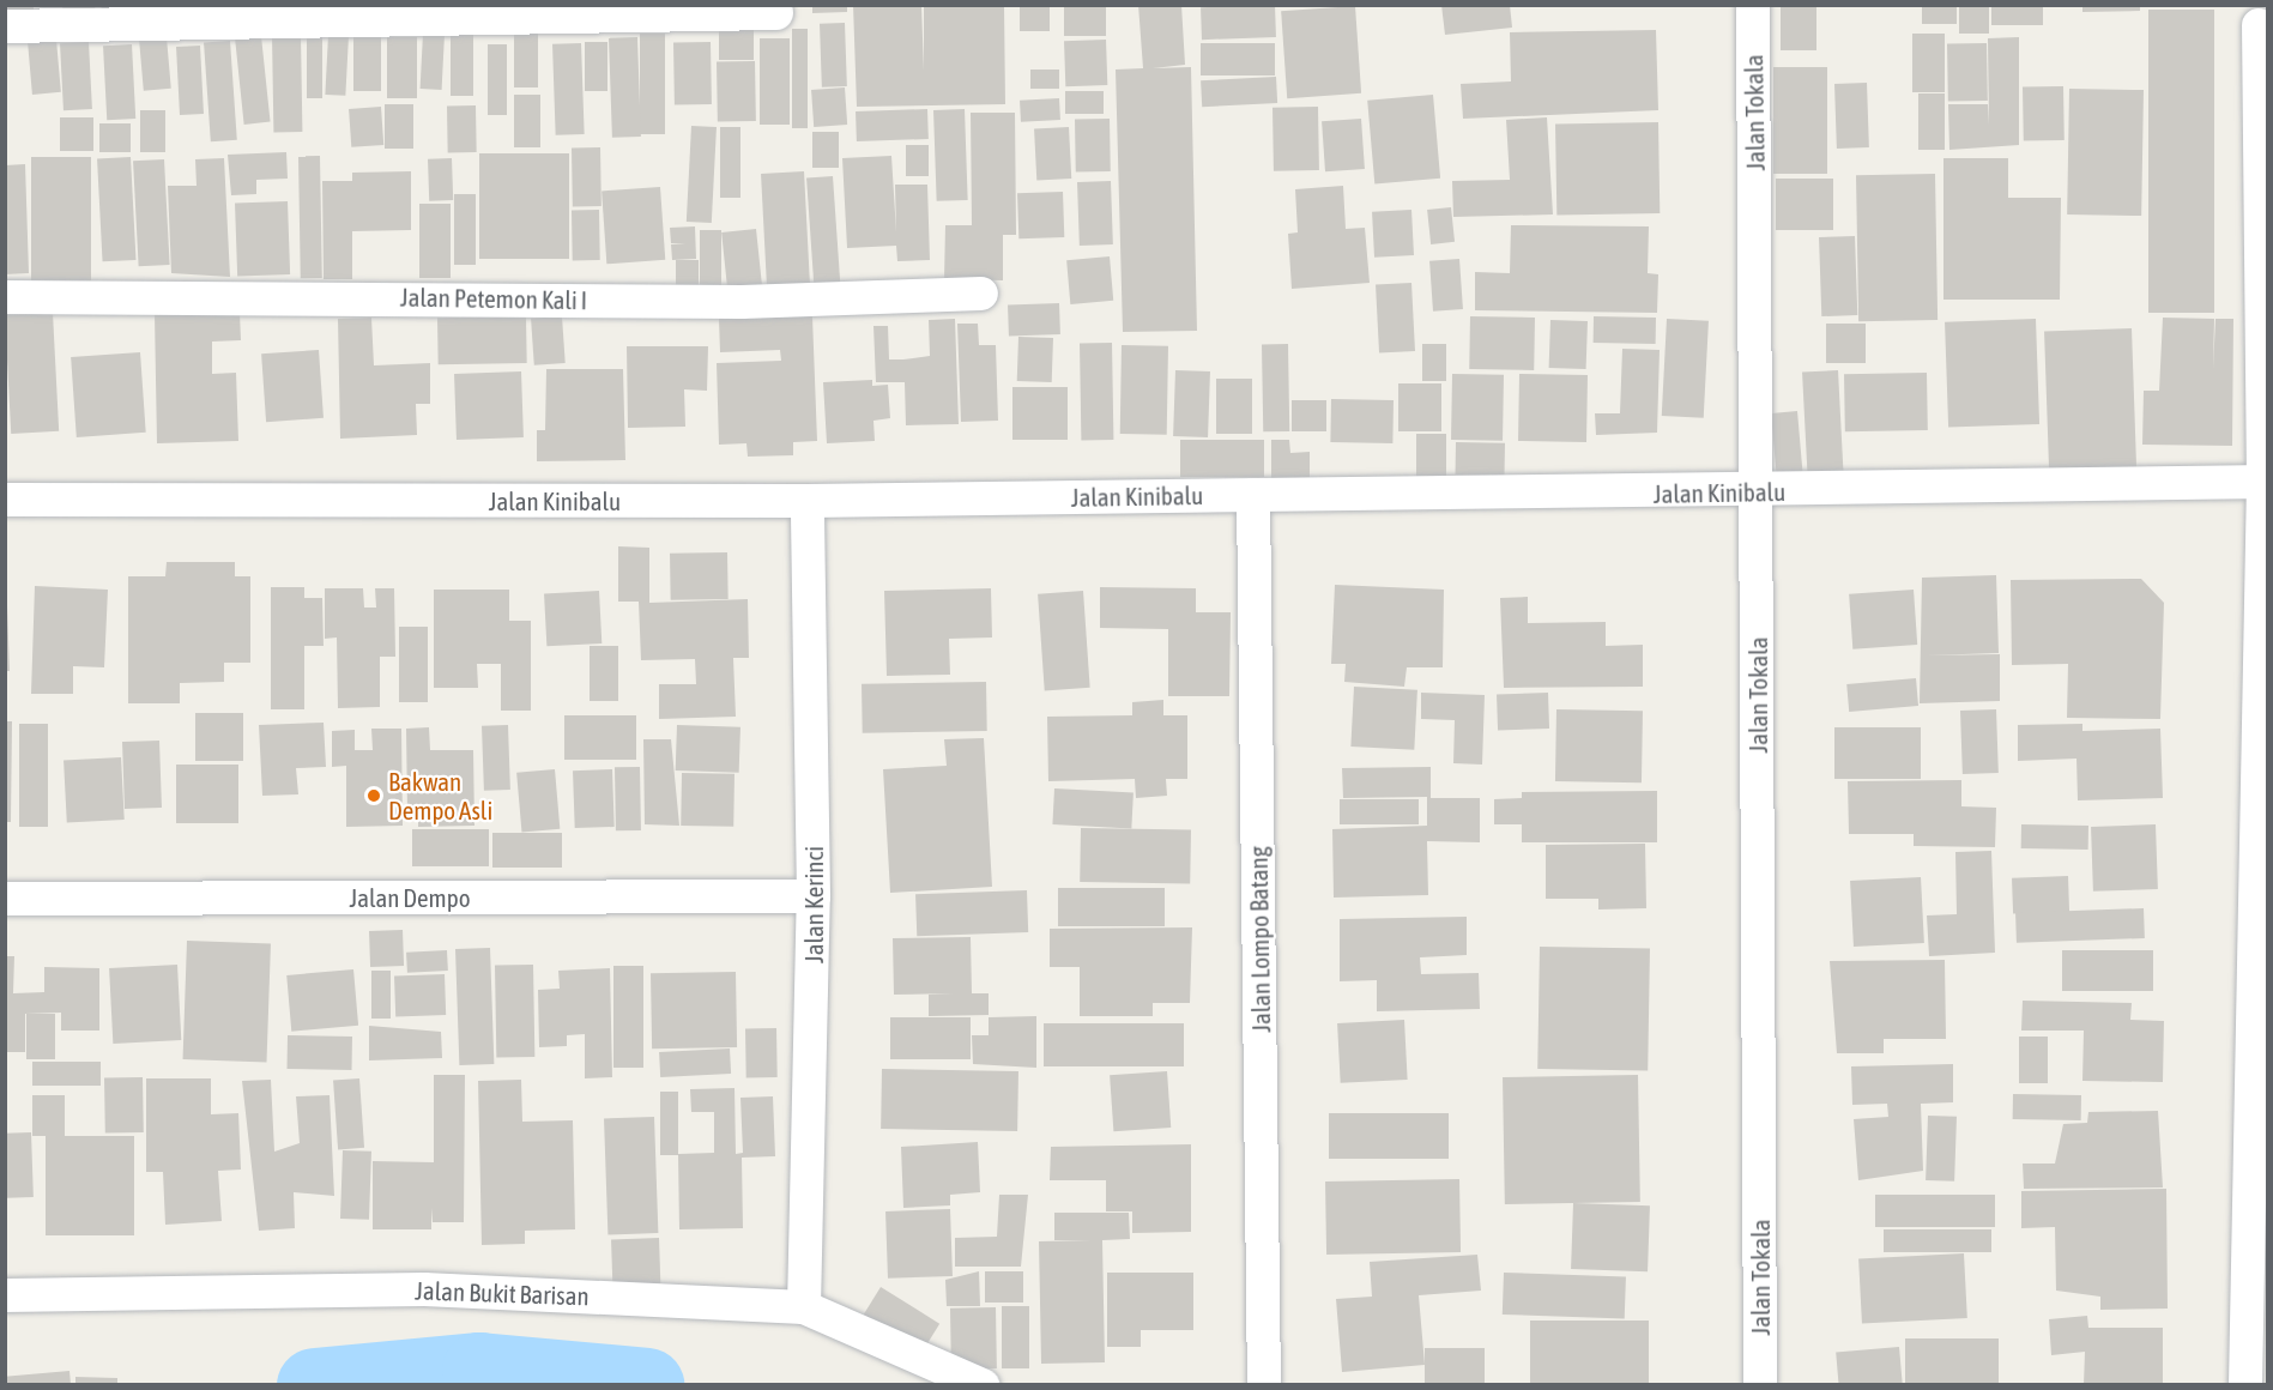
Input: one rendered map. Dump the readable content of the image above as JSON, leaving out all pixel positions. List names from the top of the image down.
{
  "streets": {
    "street": [
      "Jalan Tokala",
      "Jalan Petemon Kali I",
      "Jalan Kinibalu",
      "Jalan Dempo",
      "Jalan Kerinci",
      "Jalan Lompo Batang",
      "Jalan Bukit Barisan"
    ]
  },
  "crossings": [
    ["Jalan Tokala", "Jalan Kinibalu"],
    ["Jalan Kinibalu", "Jalan Kerinci"],
    ["Jalan Kinibalu", "Jalan Lompo Batang"],
    ["Jalan Dempo", "Jalan Kerinci"],
    ["Jalan Kerinci", "Jalan Bukit Barisan"]
  ],
  "places": ["Bakwan Dempo Asli"]
}
